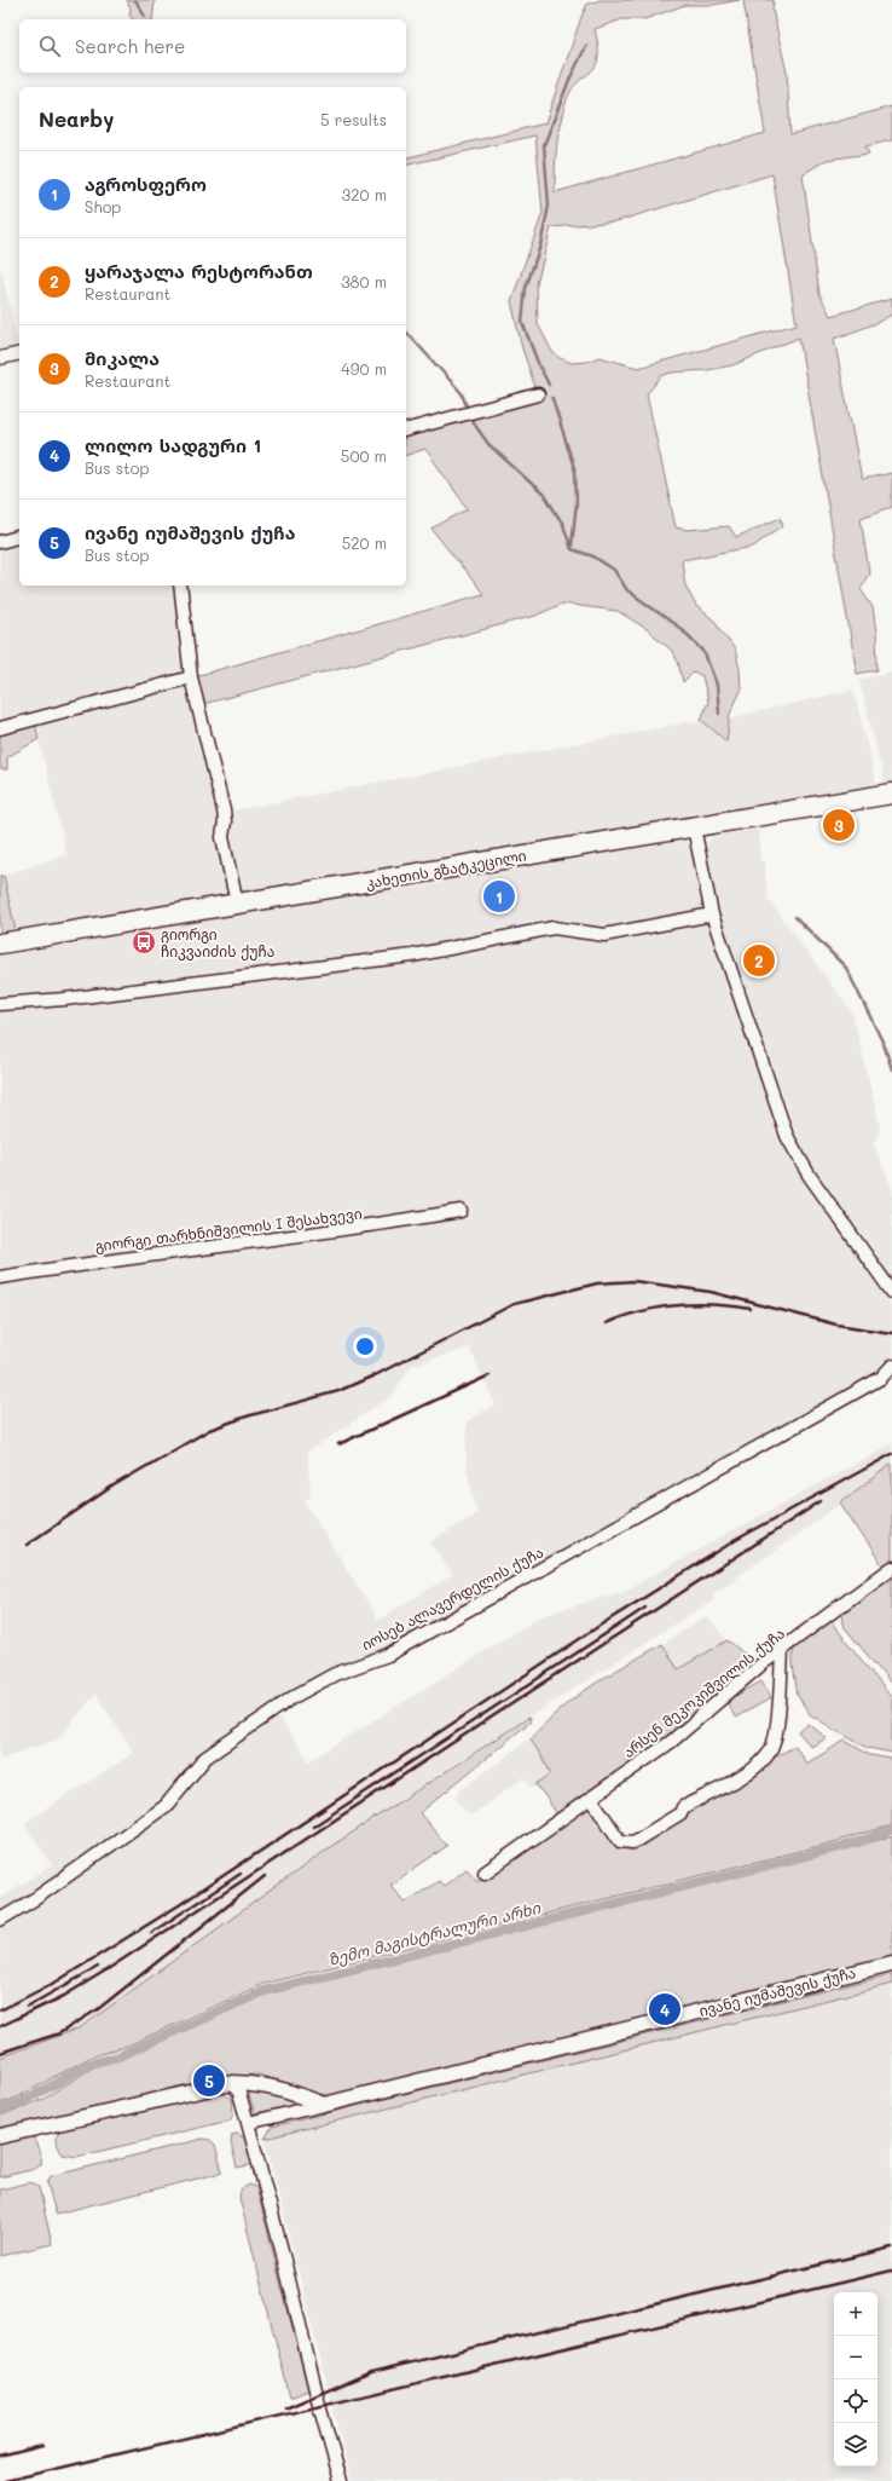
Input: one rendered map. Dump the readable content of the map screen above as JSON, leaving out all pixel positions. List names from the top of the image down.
{
  "streets": {
    "highway": ["კახეთის გზატკეცილი"],
    "street": [
      "გიორგი თარხნიშვილის I შესახვევი",
      "იოსებ ალავერდელის ქუჩა",
      "არსენ მეკოკიშვილის ქუჩა",
      "ივანე იუმაშევის ქუჩა"
    ]
  },
  "water": ["ზემო მაგისტრალური არხი"],
  "places": {
    "bus stop": ["გიორგი ჩიკვაიძის ქუჩა"]
  },
  "page": {
    "search": "Search here",
    "heading": ["Nearby", "5 results"],
    "list": [
      {
        "mark": "1",
        "name": "აგროსფერო",
        "note": "Shop",
        "value": "320 m"
      },
      {
        "mark": "2",
        "name": "ყარაჯალა რესტორანთ",
        "note": "Restaurant",
        "value": "380 m"
      },
      {
        "mark": "3",
        "name": "მიკალა",
        "note": "Restaurant",
        "value": "490 m"
      },
      {
        "mark": "4",
        "name": "ლილო სადგური 1",
        "note": "Bus stop",
        "value": "500 m"
      },
      {
        "mark": "5",
        "name": "ივანე იუმაშევის ქუჩა",
        "note": "Bus stop",
        "value": "520 m"
      }
    ],
    "pins": [
      "3",
      "1",
      "2",
      "4",
      "5"
    ],
    "map_buttons": ["+", "−"]
  }
}
